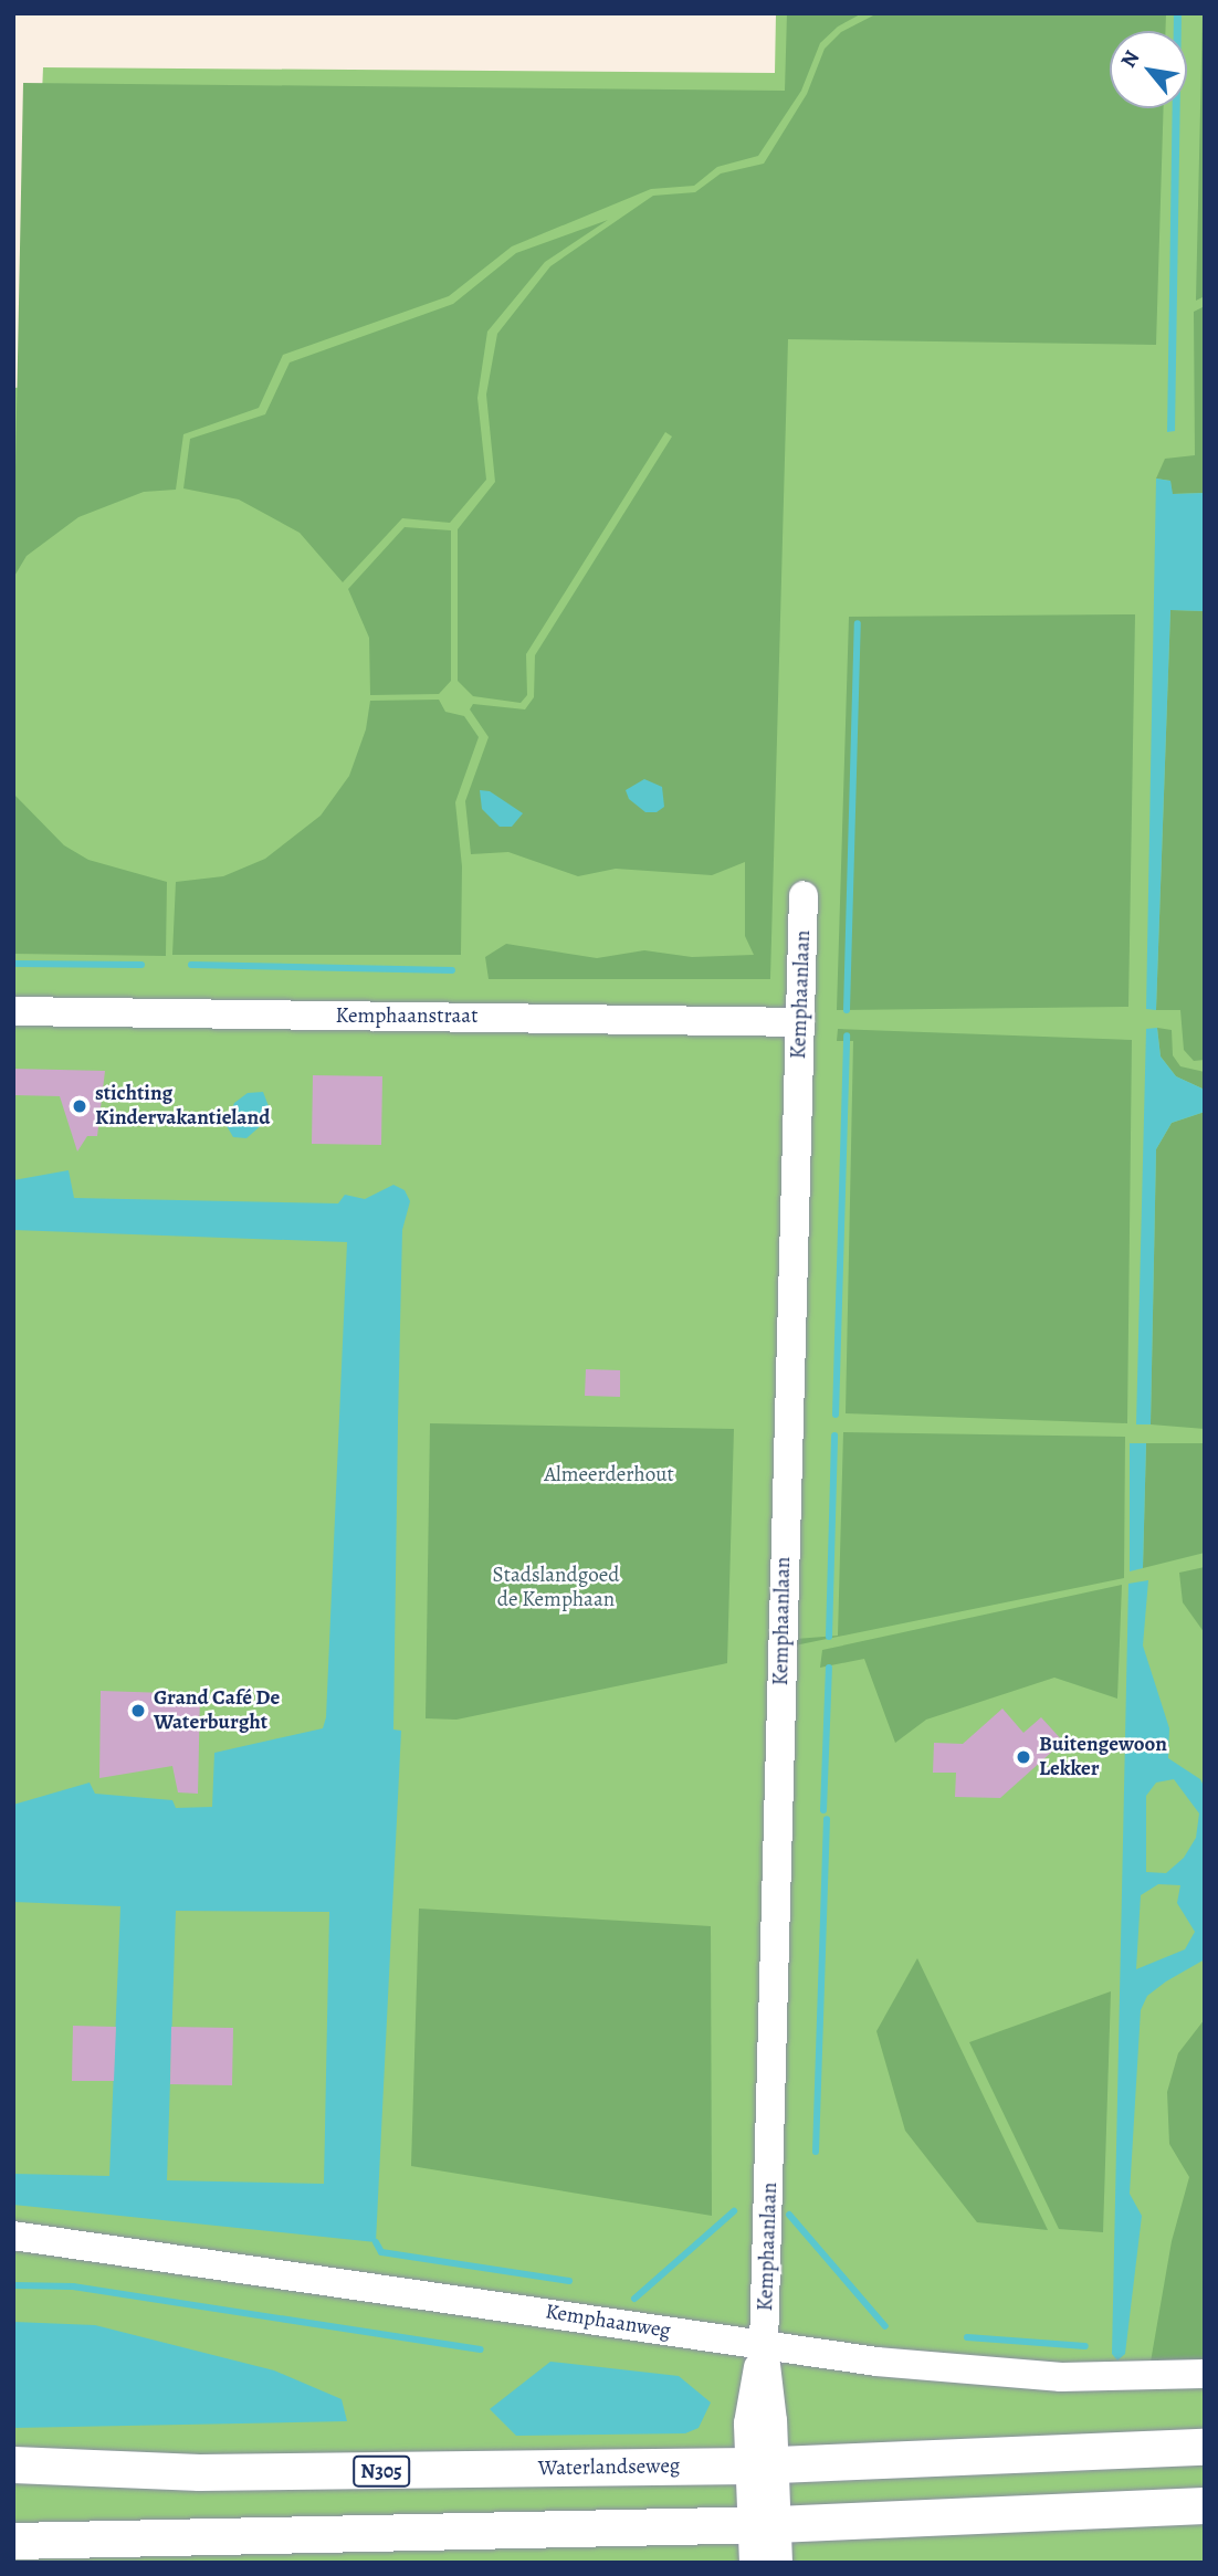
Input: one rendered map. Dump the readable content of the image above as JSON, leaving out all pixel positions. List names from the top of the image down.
{
  "streets": {
    "main road": ["Waterlandseweg", "N305"],
    "street": ["Kemphaanlaan", "Kemphaanstraat", "Kemphaanweg"]
  },
  "crossings": [
    ["Kemphaanlaan", "Kemphaanstraat"],
    ["Kemphaanlaan", "Kemphaanweg"],
    ["Kemphaanlaan", "Waterlandseweg"]
  ],
  "parks": ["Almeerderhout", "Stadslandgoed de Kemphaan"],
  "places": ["stichting Kindervakantieland", "Grand Café De Waterburght", "Buitengewoon Lekker"],
  "north": "top left"
}
